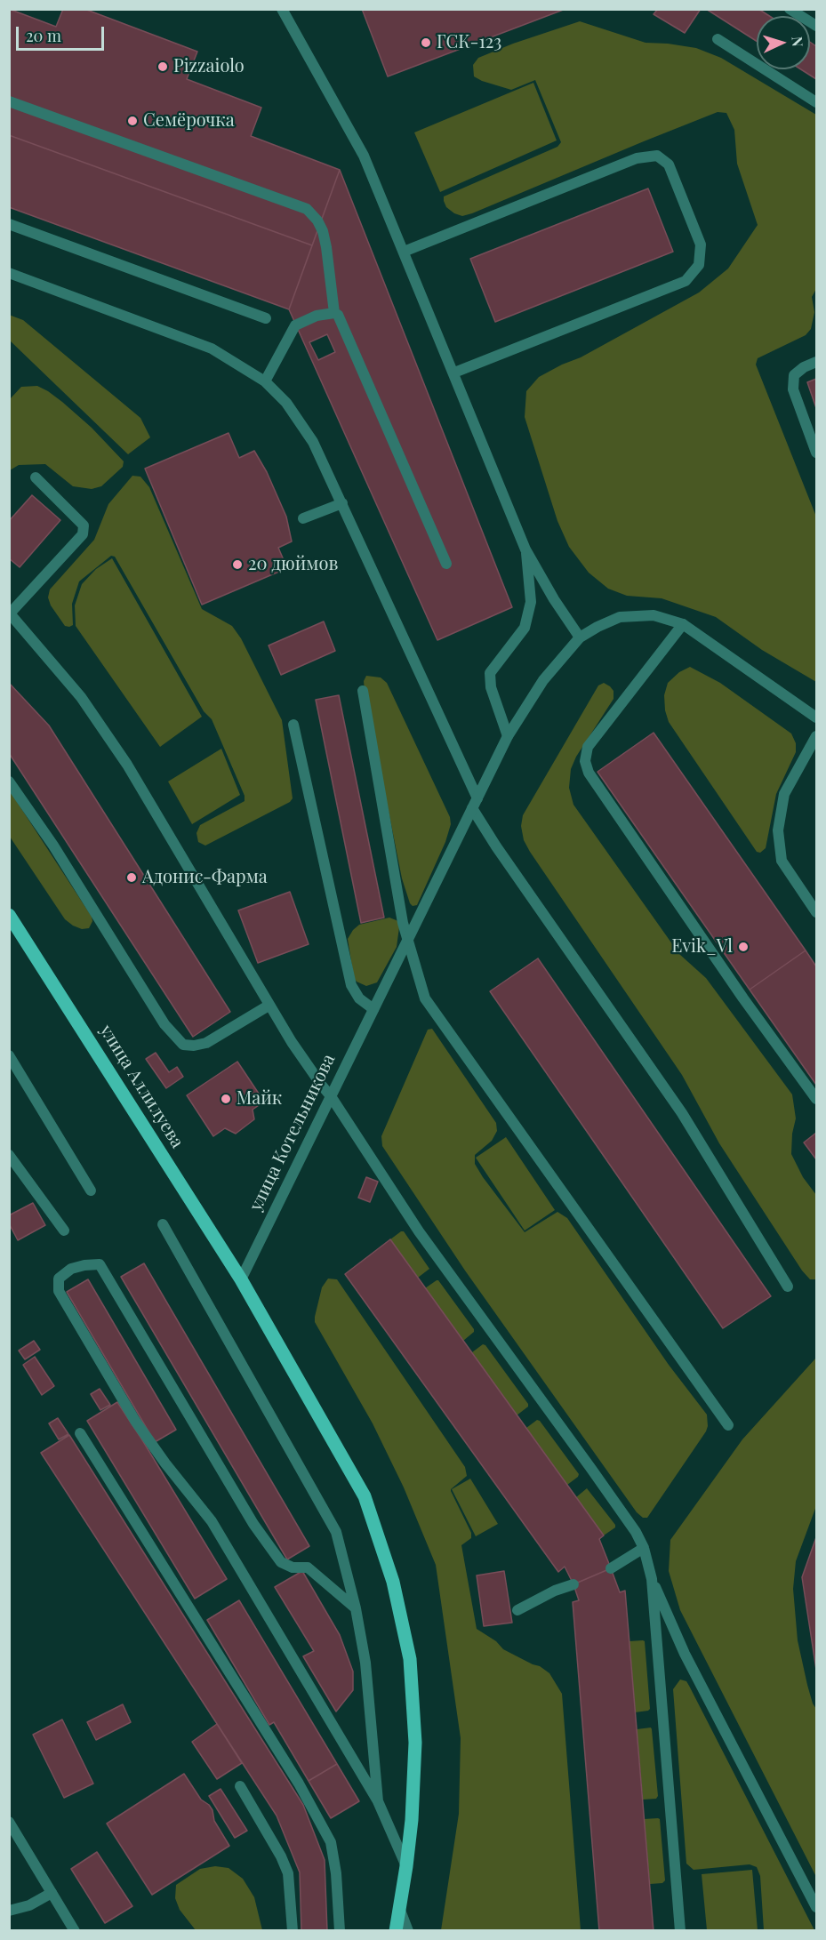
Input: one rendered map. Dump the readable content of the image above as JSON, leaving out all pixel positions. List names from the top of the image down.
{
  "streets": {
    "main road": ["улица Аллилуева"],
    "street": ["улица Котельникова"]
  },
  "crossings": [
    ["улица Аллилуева", "улица Котельникова"]
  ],
  "places": [
    "ГСК-123",
    "Pizzaiolo",
    "Семёрочка",
    "20 дюймов",
    "Адонис-Фарма",
    "Evik_Vl",
    "Майк"
  ],
  "scale_bar": "20 m",
  "north": "right"
}
